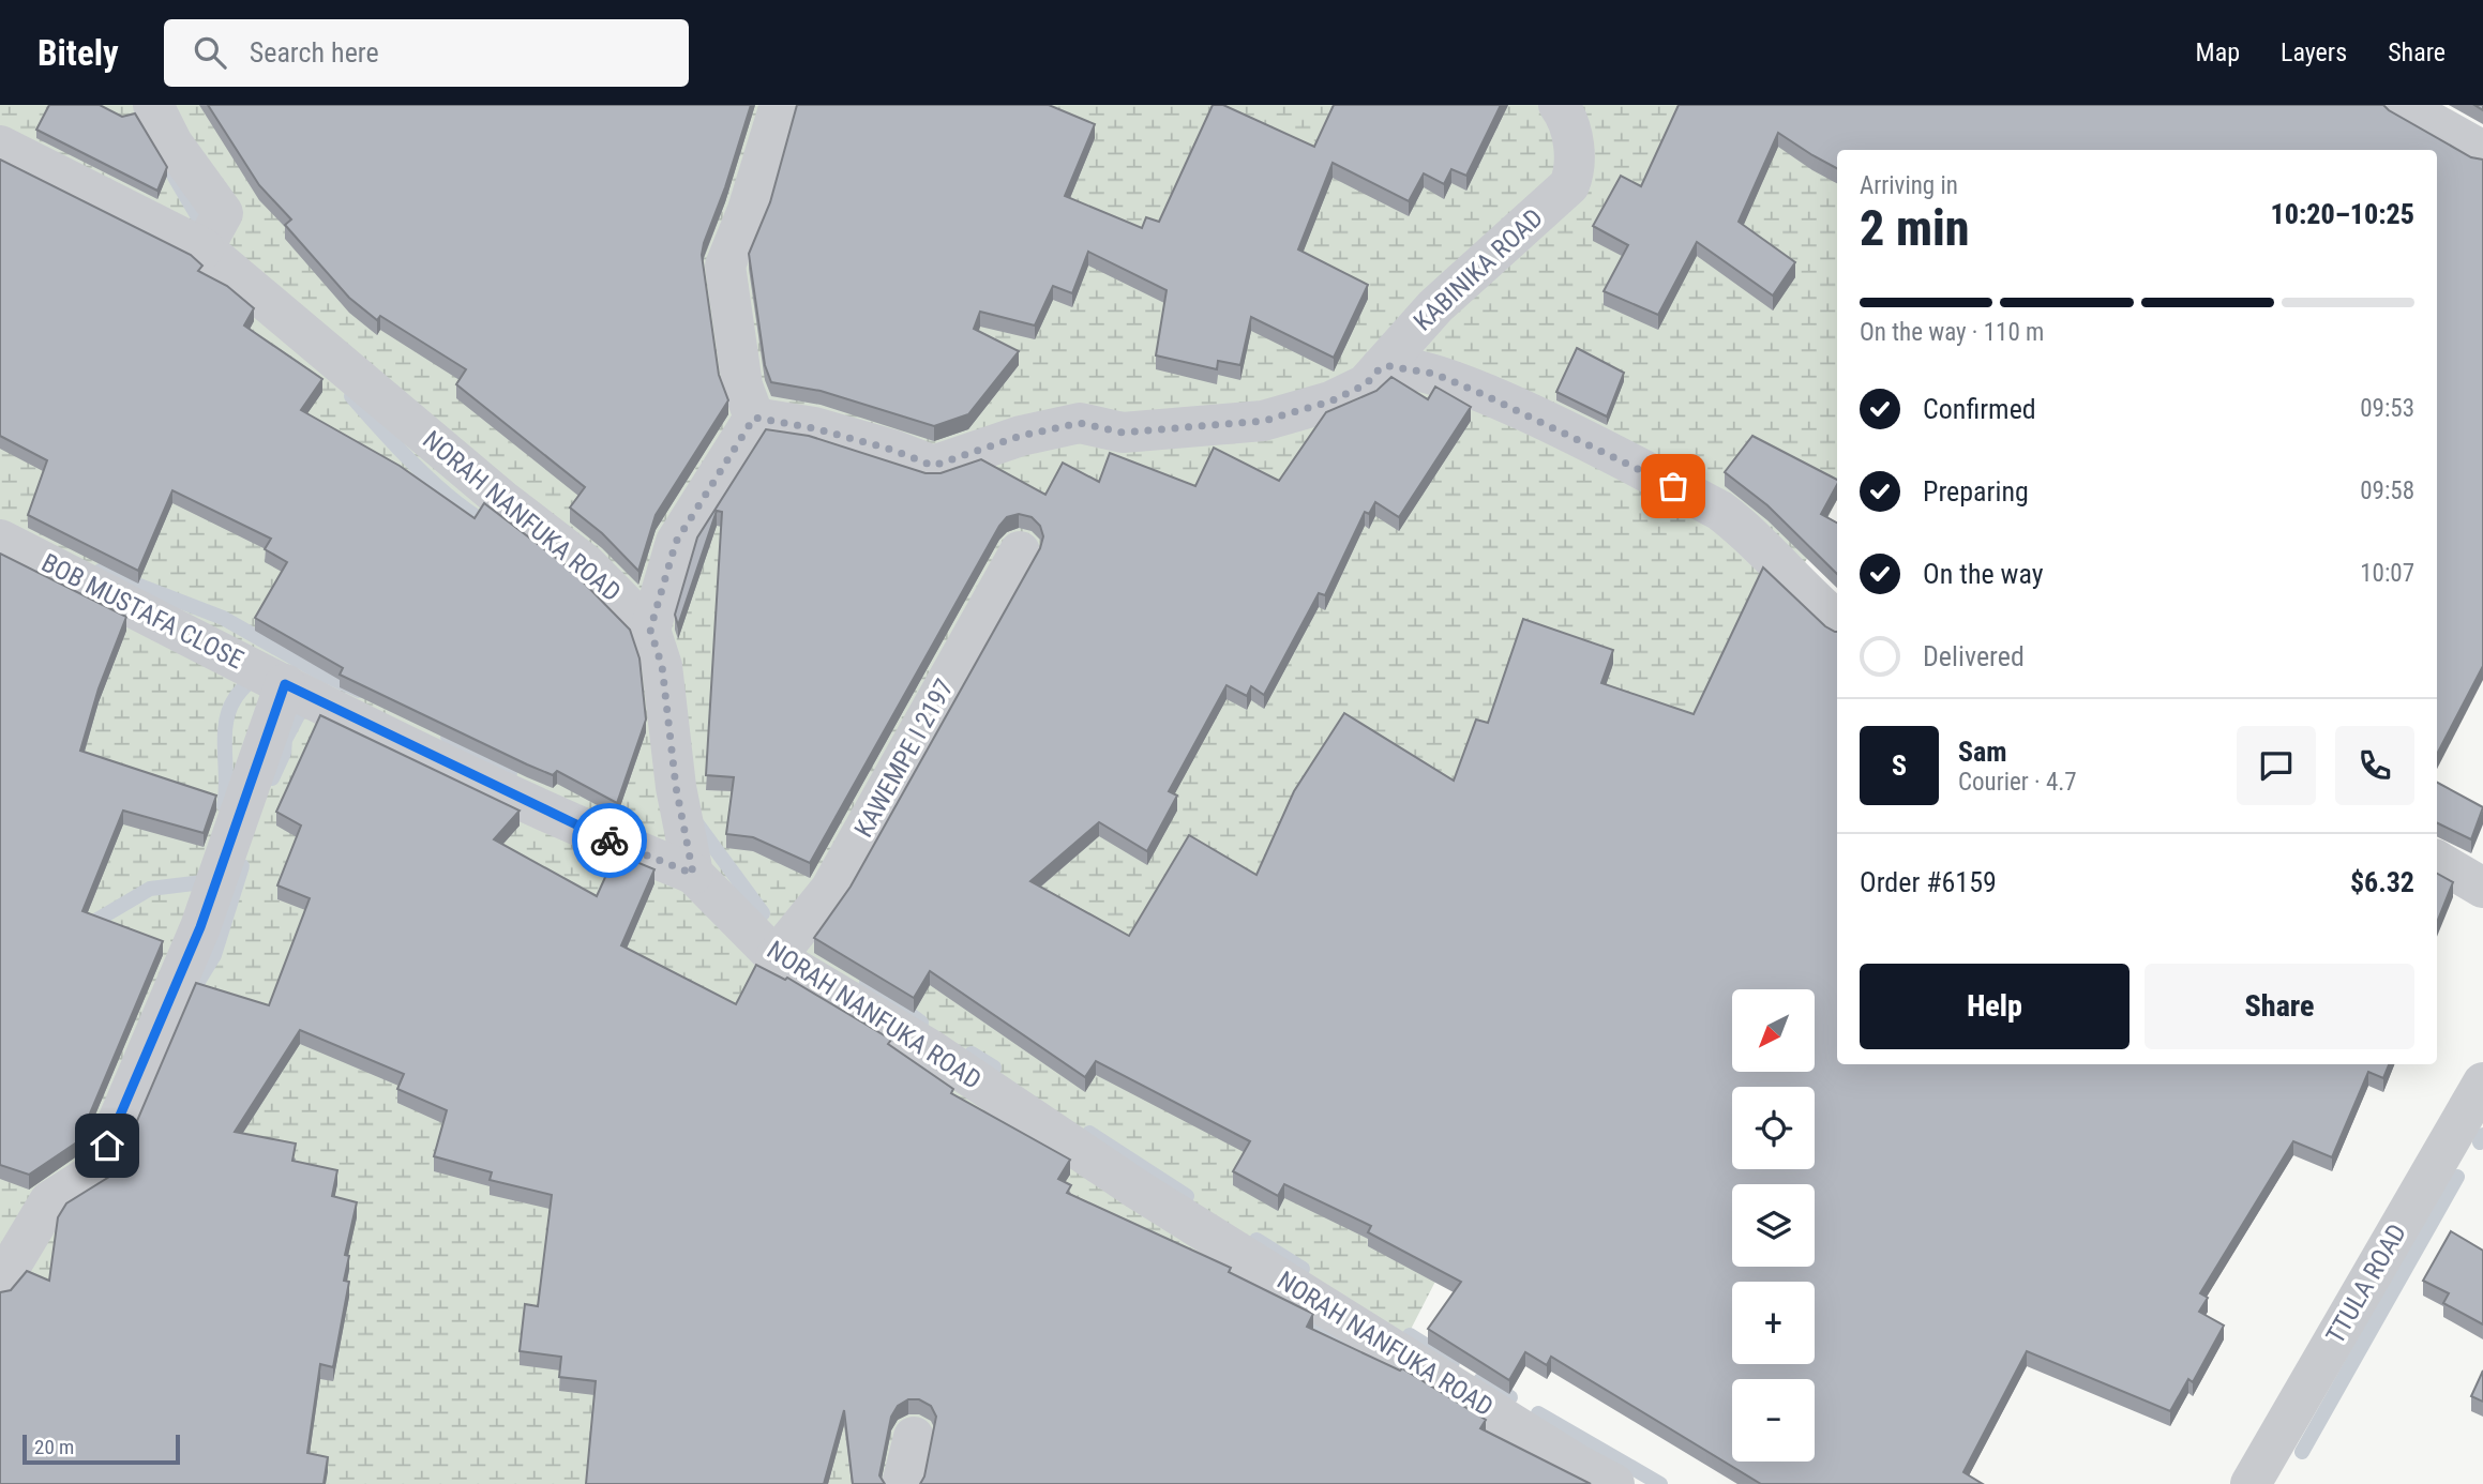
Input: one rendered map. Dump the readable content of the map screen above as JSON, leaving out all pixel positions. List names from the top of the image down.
{
  "streets": {
    "street": [
      "KABINIKA ROAD",
      "NORAH NANFUKA ROAD",
      "BOB MUSTAFA CLOSE",
      "KAWEMPE I 2197",
      "TTULA ROAD"
    ]
  },
  "crossings": [
    ["NORAH NANFUKA ROAD", "BOB MUSTAFA CLOSE"],
    ["NORAH NANFUKA ROAD", "KAWEMPE I 2197"]
  ],
  "scale_bar": "20 m",
  "north": "bottom left",
  "page": {
    "header": "Bitely",
    "search": "Search here",
    "nav": ["Map", "Layers", "Share"],
    "heading": ["2 min", "Arriving in", "10:20–10:25"],
    "panel": [
      "Sam",
      "Courier · 4.7",
      "Order #6159",
      "$6.32"
    ],
    "bar": "On the way · 110 m",
    "list": [
      ["Confirmed", "09:53"],
      ["Preparing", "09:58"],
      ["On the way", "10:07"],
      "Delivered"
    ],
    "round": "S",
    "buttons": ["Help", "Share"],
    "map_buttons": ["+", "−"],
    "scale": "20 m"
  }
}
